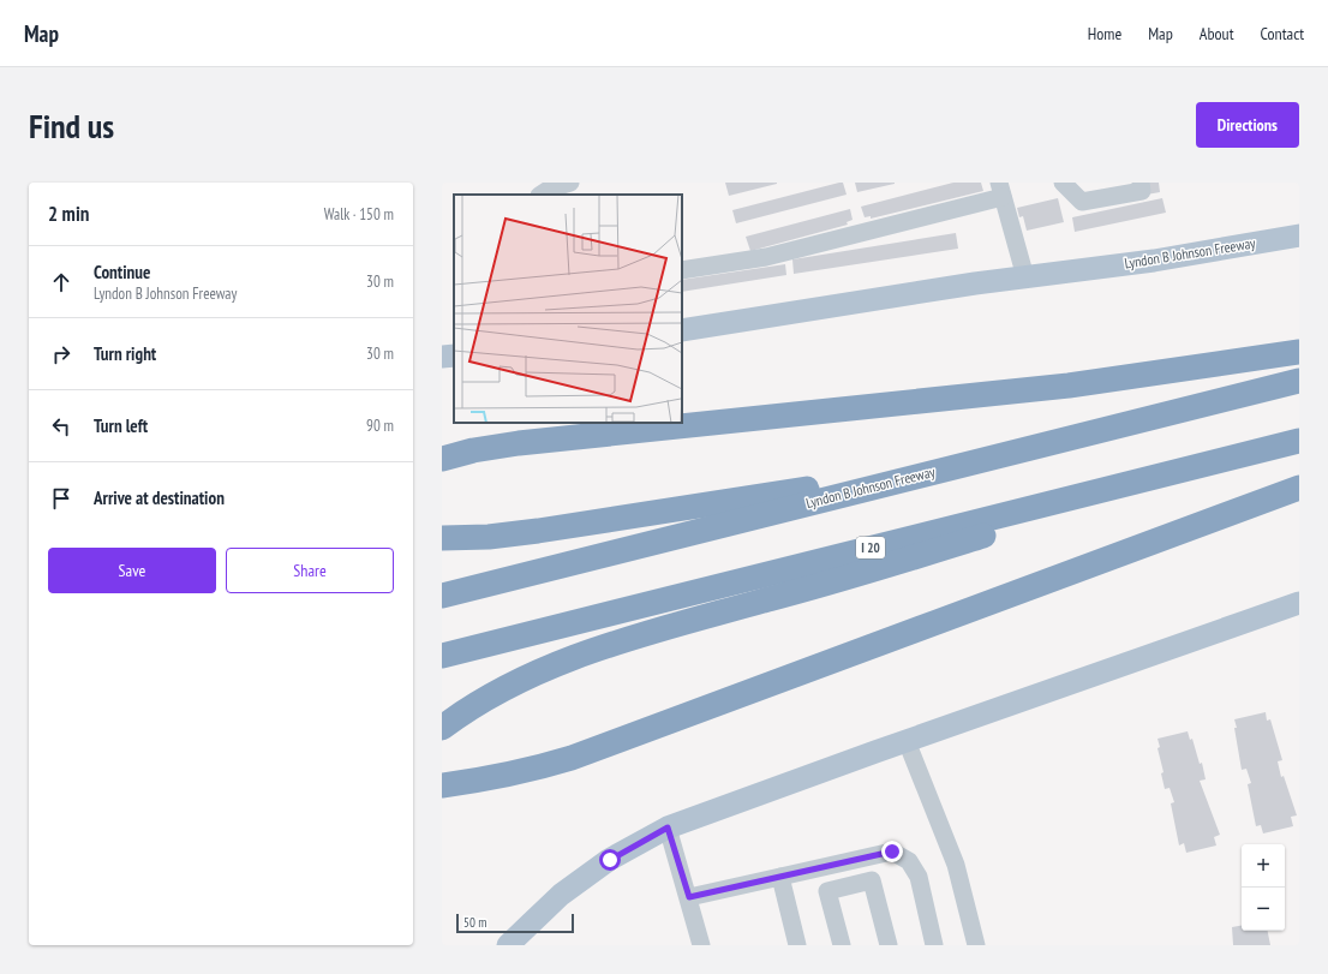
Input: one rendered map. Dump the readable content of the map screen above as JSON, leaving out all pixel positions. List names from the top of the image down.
{
  "streets": {
    "highway": ["Lyndon B Johnson Freeway", "I 20"]
  },
  "scale_bar": "50 m",
  "page": {
    "header": "Map",
    "nav": [
      "Home",
      "Map",
      "About",
      "Contact"
    ],
    "buttons": [
      "Directions",
      ["Save", "Share"]
    ],
    "title": "Find us",
    "heading": ["2 min", "Walk · 150 m"],
    "list": [
      ["Continue", "Lyndon B Johnson Freeway", "30 m"],
      ["Turn right", "30 m"],
      ["Turn left", "90 m"],
      "Arrive at destination"
    ],
    "map_buttons": ["+", "−"],
    "scale": "50 m"
  }
}
